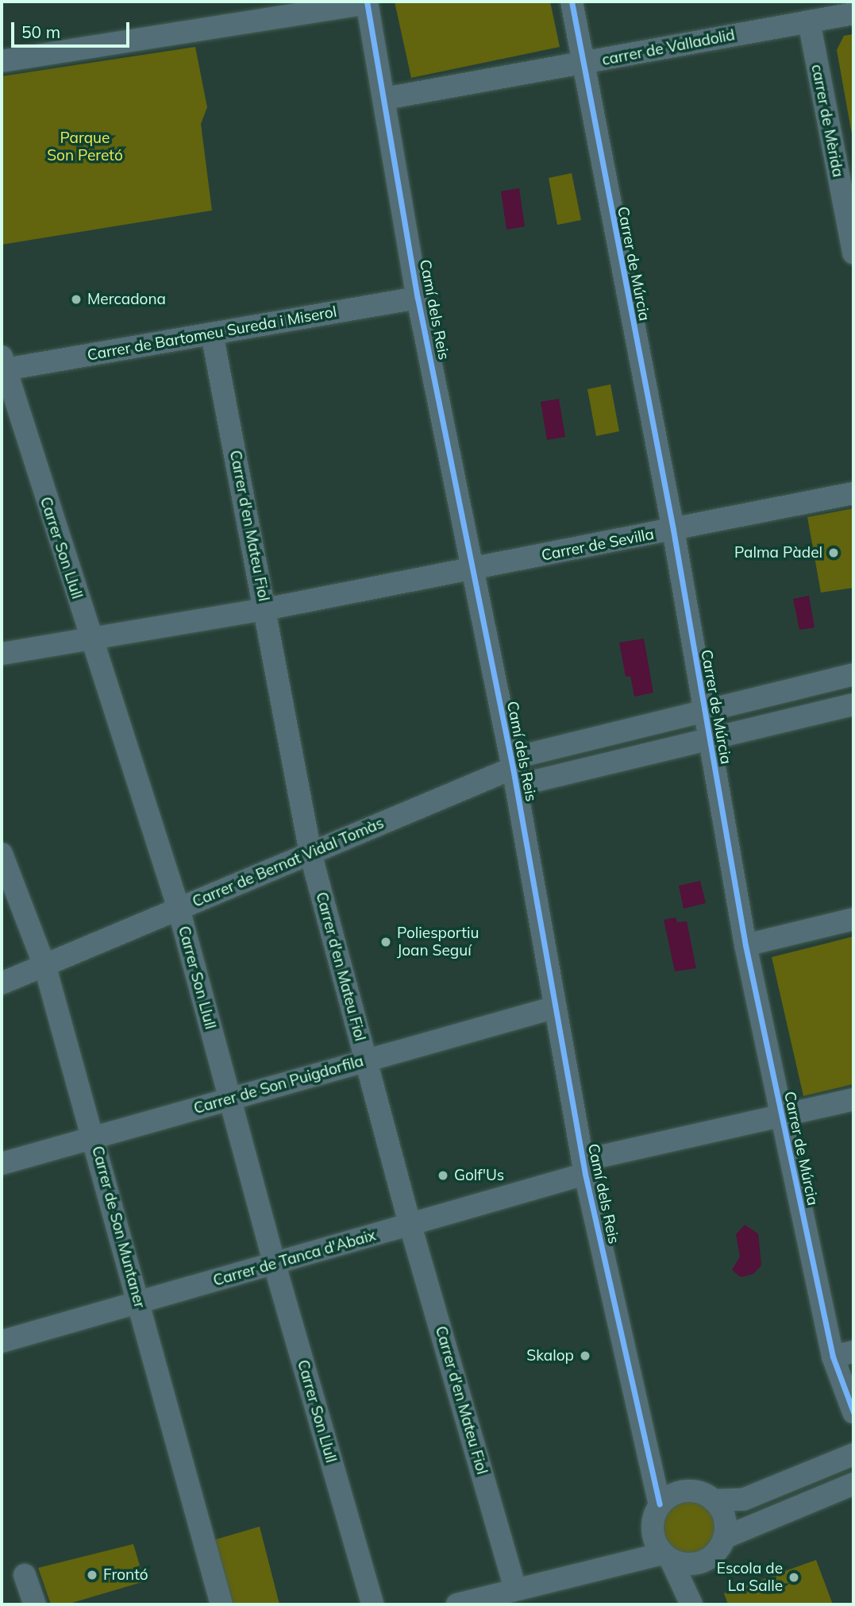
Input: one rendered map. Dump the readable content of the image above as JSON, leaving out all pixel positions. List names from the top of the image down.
{
  "streets": {
    "street": [
      "carrer de Valladolid",
      "carrer de Mèrida",
      "Carrer de Múrcia",
      "Camí dels Reis",
      "Carrer de Bartomeu Sureda i Miserol",
      "Carrer d'en Mateu Fiol",
      "Carrer de Sevilla",
      "Carrer Son Llull",
      "Carrer de Bernat Vidal Tomàs",
      "Carrer de Son Puigdorfila",
      "Carrer de Son Muntaner",
      "Carrer de Tanca d'Abaix"
    ]
  },
  "crossings": [
    ["carrer de Valladolid", "carrer de Mèrida"],
    ["carrer de Valladolid", "Carrer de Múrcia"],
    ["carrer de Valladolid", "Camí dels Reis"],
    ["Carrer de Múrcia", "Carrer de Sevilla"],
    ["Carrer de Múrcia", "Carrer de Tanca d'Abaix"],
    ["Camí dels Reis", "Carrer de Bartomeu Sureda i Miserol"],
    ["Camí dels Reis", "Carrer de Sevilla"],
    ["Camí dels Reis", "Carrer de Bernat Vidal Tomàs"],
    ["Camí dels Reis", "Carrer de Son Puigdorfila"],
    ["Camí dels Reis", "Carrer de Tanca d'Abaix"],
    ["Carrer de Bartomeu Sureda i Miserol", "Carrer d'en Mateu Fiol"],
    ["Carrer de Bartomeu Sureda i Miserol", "Carrer Son Llull"],
    ["Carrer d'en Mateu Fiol", "Carrer de Sevilla"],
    ["Carrer d'en Mateu Fiol", "Carrer de Bernat Vidal Tomàs"],
    ["Carrer d'en Mateu Fiol", "Carrer de Son Puigdorfila"],
    ["Carrer d'en Mateu Fiol", "Carrer de Tanca d'Abaix"],
    ["Carrer de Sevilla", "Carrer Son Llull"],
    ["Carrer Son Llull", "Carrer de Bernat Vidal Tomàs"],
    ["Carrer Son Llull", "Carrer de Son Puigdorfila"],
    ["Carrer Son Llull", "Carrer de Tanca d'Abaix"],
    ["Carrer de Bernat Vidal Tomàs", "Carrer de Son Muntaner"],
    ["Carrer de Son Puigdorfila", "Carrer de Son Muntaner"],
    ["Carrer de Son Muntaner", "Carrer de Tanca d'Abaix"]
  ],
  "parks": ["Parque Son Peretó"],
  "places": [
    "Mercadona",
    "Palma Pàdel",
    "Poliesportiu Joan Seguí",
    "Golf'Us",
    "Skalop",
    "Frontó",
    "Escola de La Salle"
  ],
  "scale_bar": "50 m"
}
